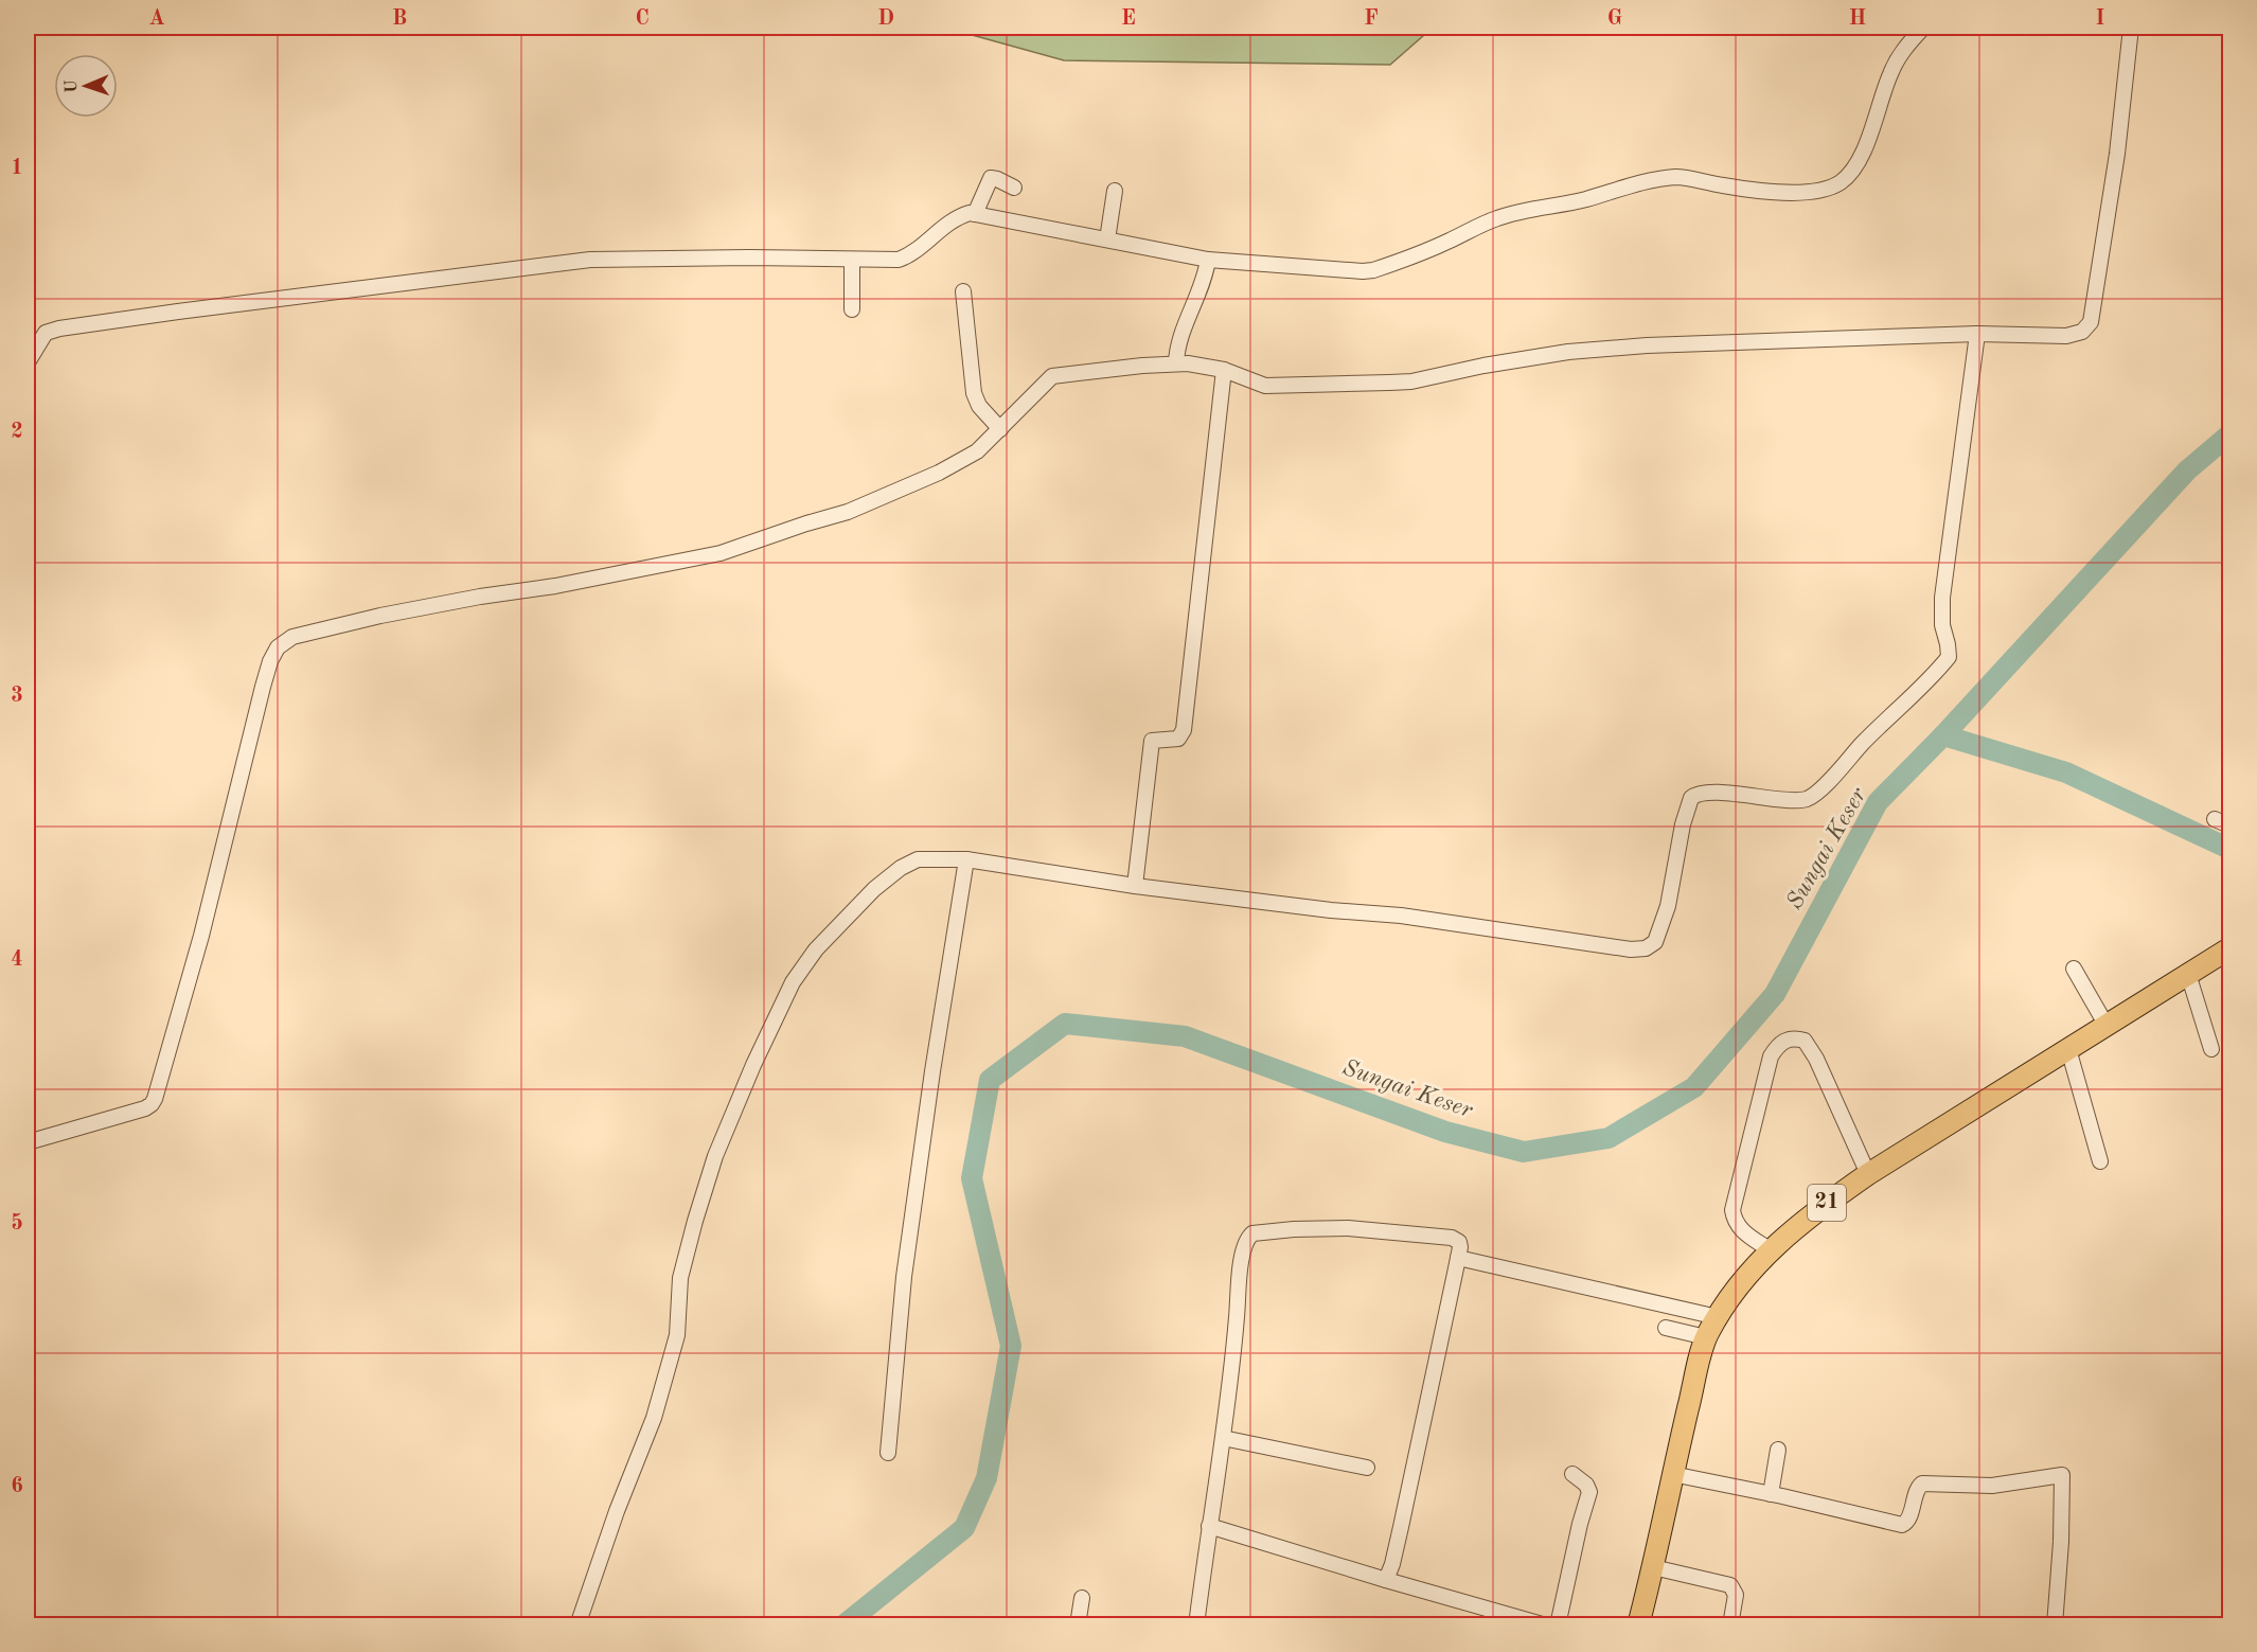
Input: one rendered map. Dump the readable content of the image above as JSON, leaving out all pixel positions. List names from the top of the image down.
{
  "streets": {
    "highway": ["21"]
  },
  "water": ["Sungai Keser"],
  "north": "left",
  "grid": {
    "columns": [
      "A",
      "B",
      "C",
      "D",
      "E",
      "F",
      "G",
      "H",
      "I"
    ],
    "rows": [
      "1",
      "2",
      "3",
      "4",
      "5",
      "6"
    ]
  }
}
